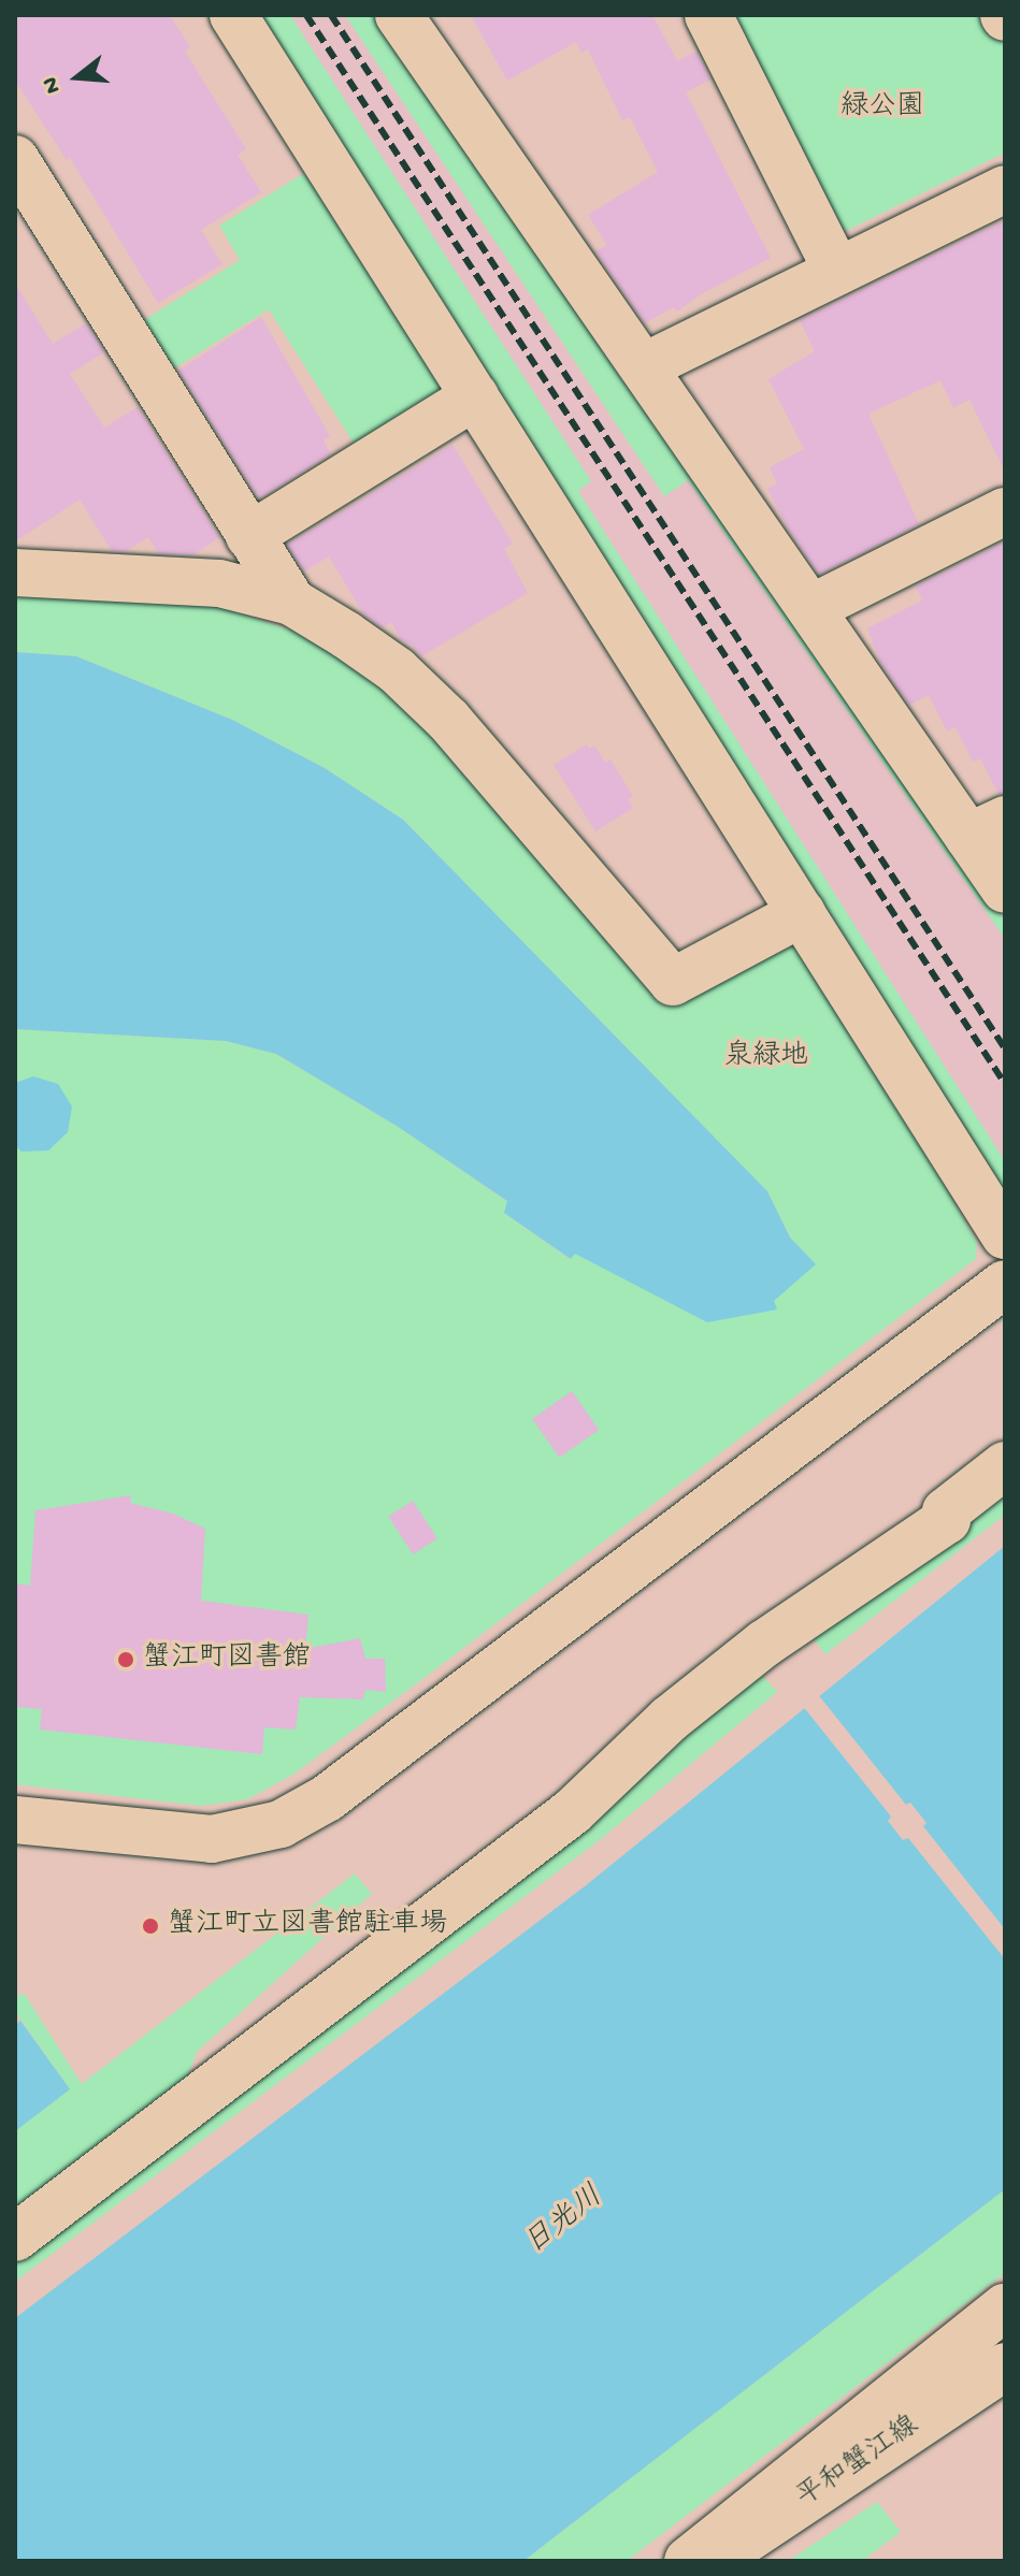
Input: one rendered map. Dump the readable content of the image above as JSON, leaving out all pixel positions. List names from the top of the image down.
{
  "streets": {
    "street": ["平和蟹江線"]
  },
  "water": ["日光川"],
  "parks": ["緑公園", "泉緑地"],
  "places": ["蟹江町図書館", "蟹江町立図書館駐車場"],
  "north": "left"
}
